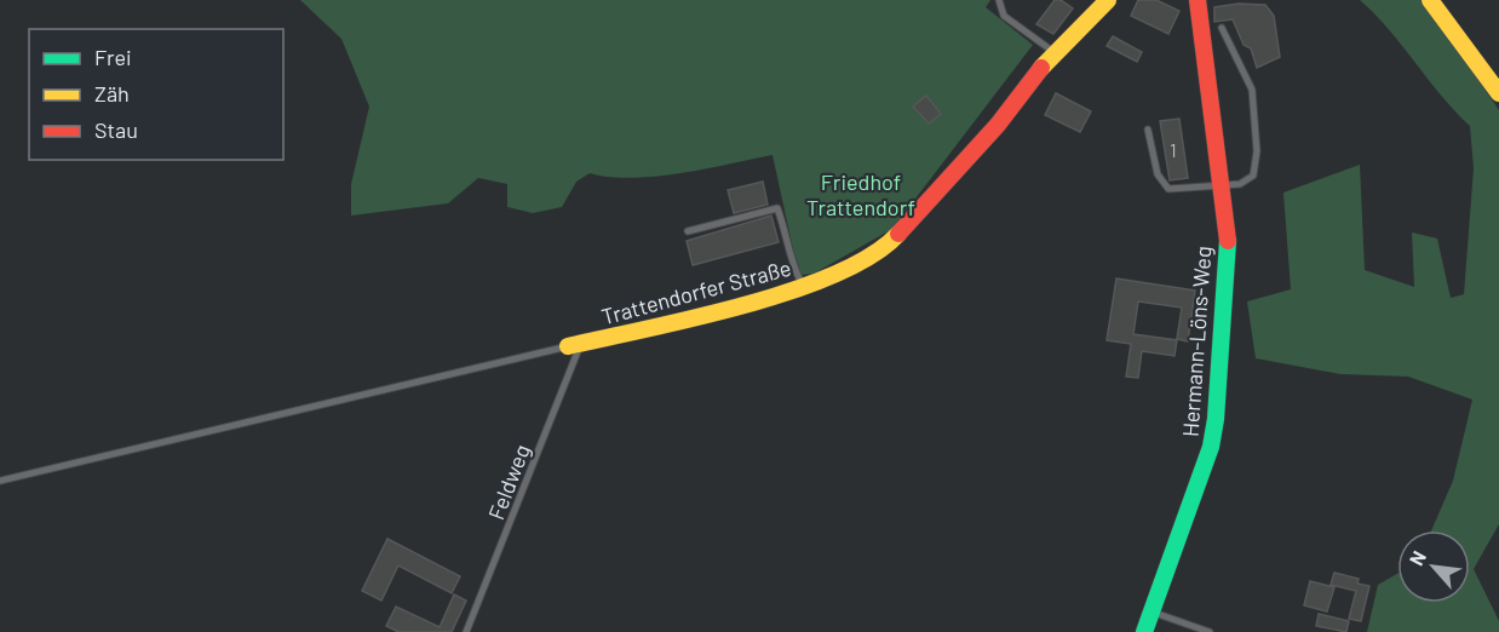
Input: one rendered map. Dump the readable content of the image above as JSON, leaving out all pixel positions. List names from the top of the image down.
{
  "streets": {
    "street": ["Trattendorfer Straße", "Hermann-Löns-Weg"],
    "lane": ["Feldweg"]
  },
  "crossings": [
    ["Trattendorfer Straße", "Feldweg"]
  ],
  "parks": ["Friedhof Trattendorf"],
  "house_numbers": ["1"],
  "legend": ["Frei", "Zäh", "Stau"],
  "north": "top left"
}
